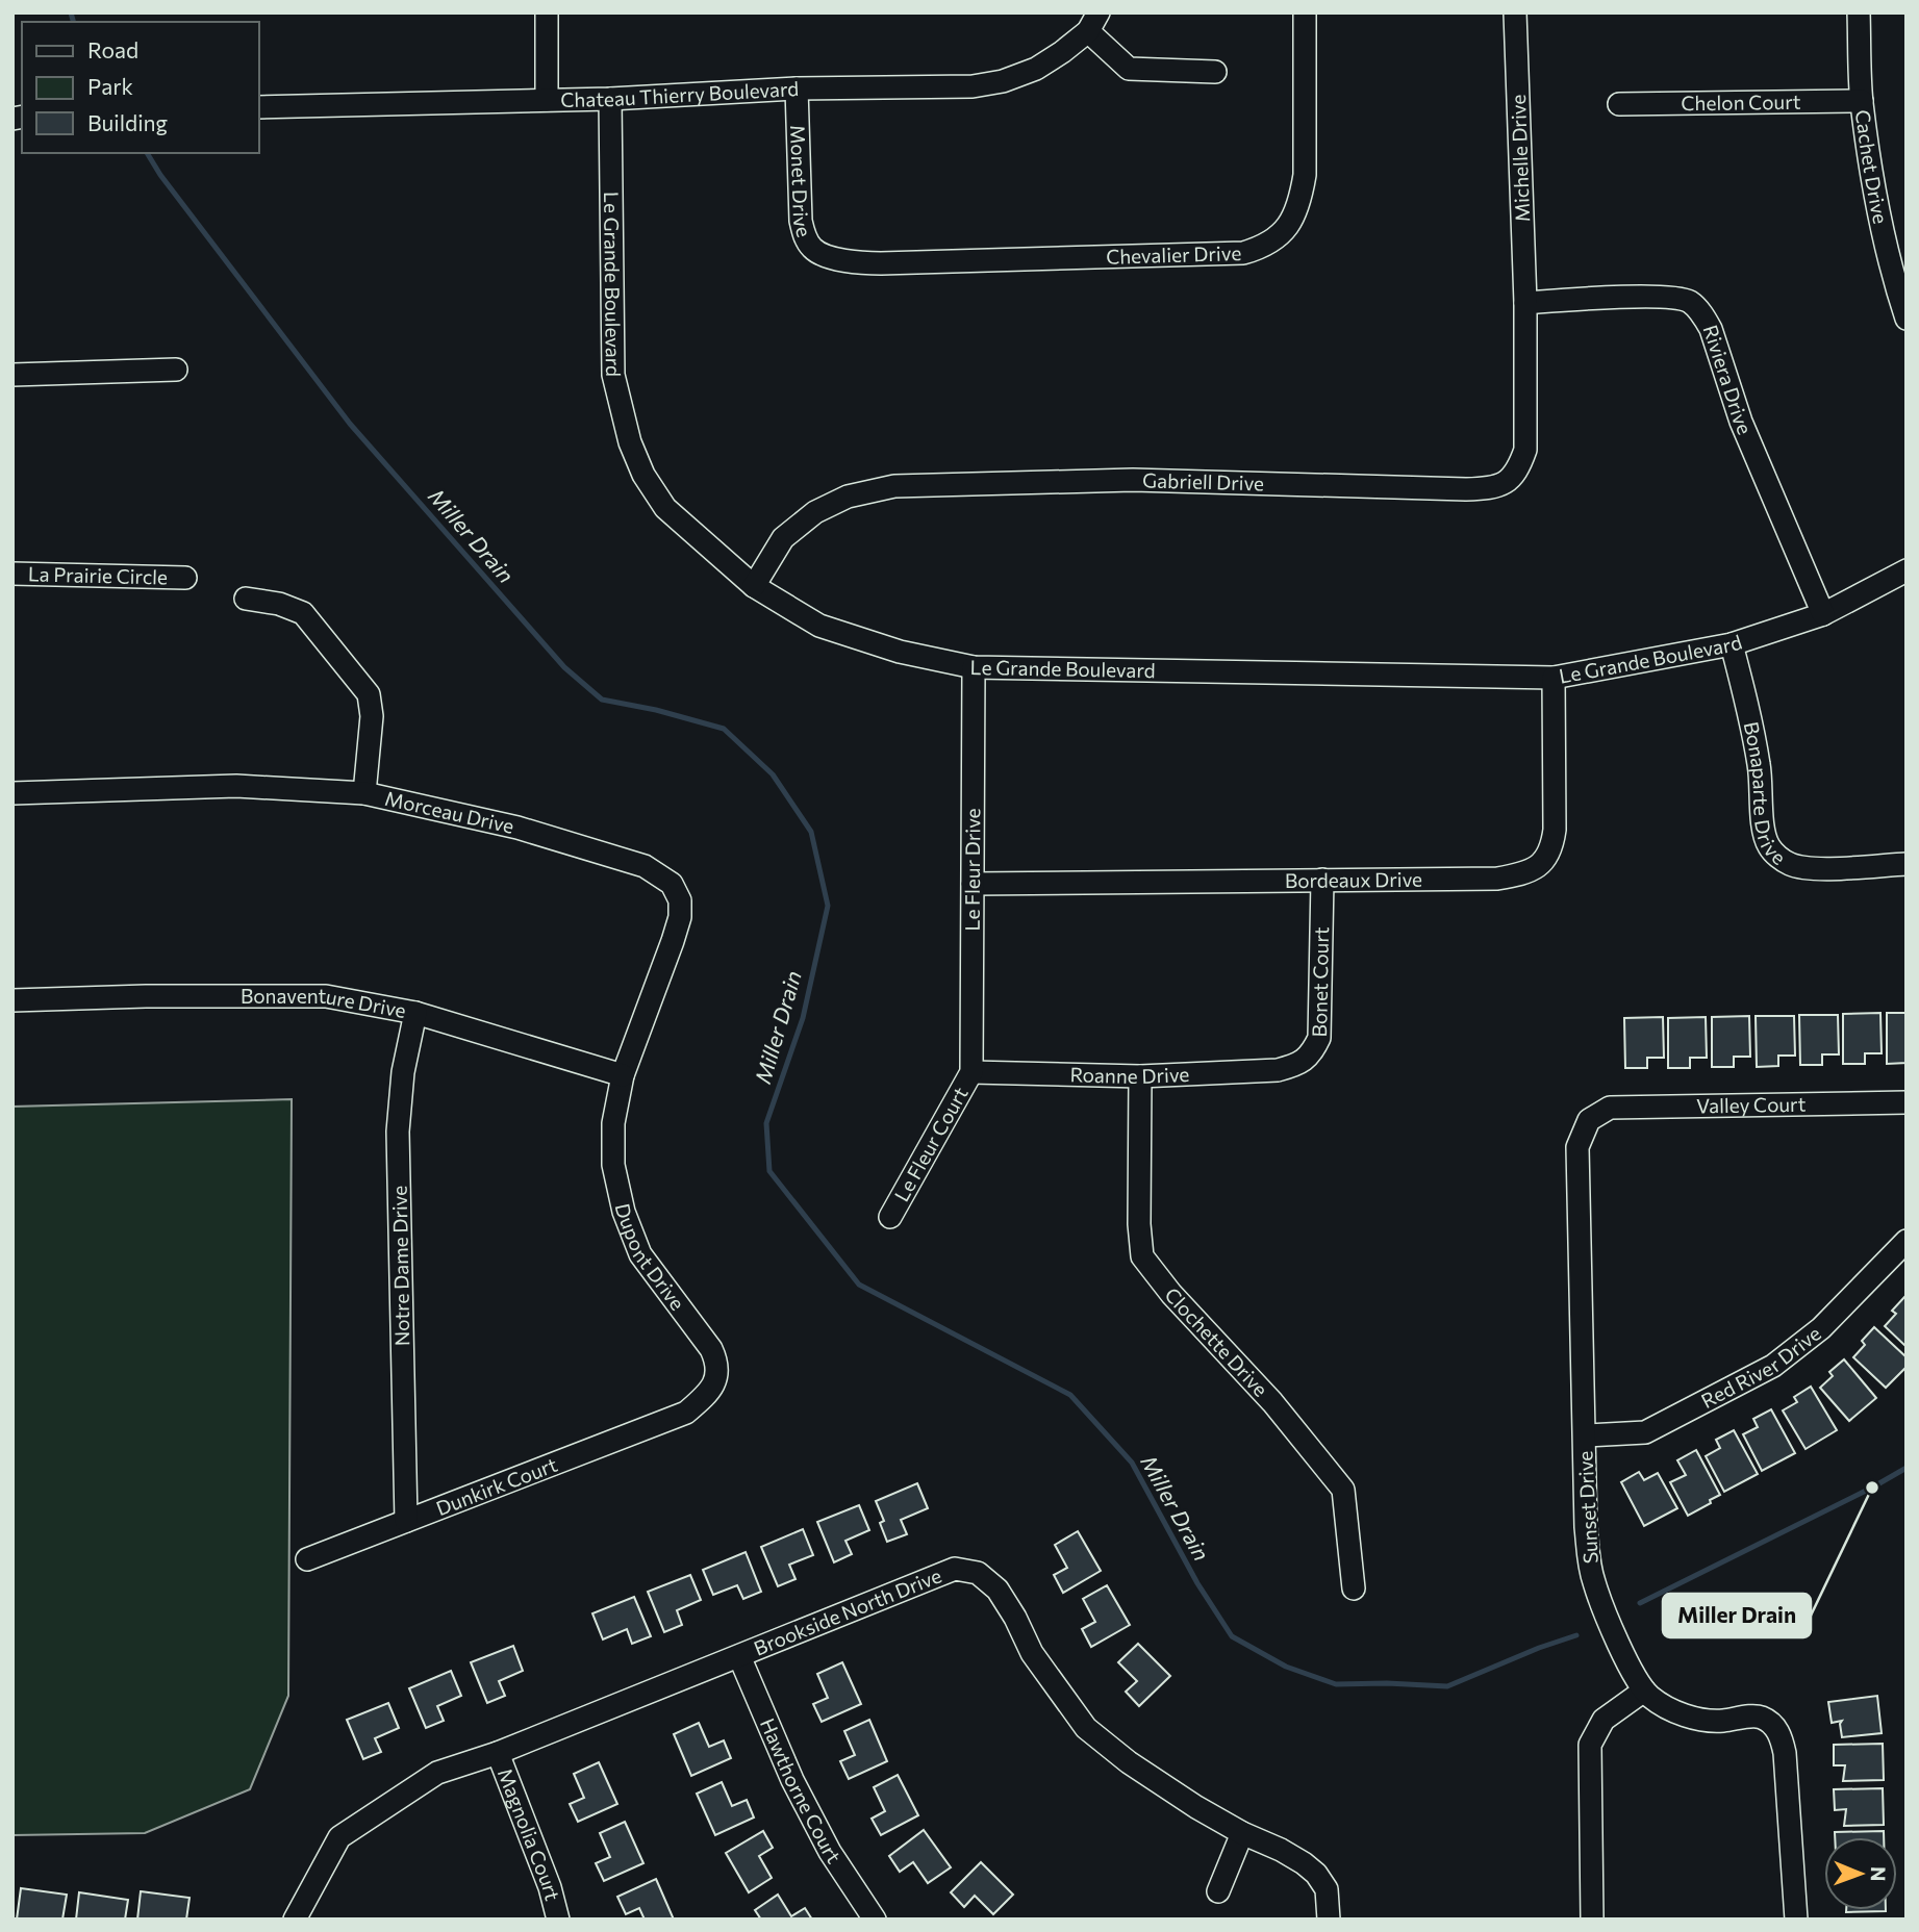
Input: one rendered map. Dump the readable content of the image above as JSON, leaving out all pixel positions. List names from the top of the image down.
{
  "streets": {
    "street": [
      "Chateau Thierry Boulevard",
      "Chelon Court",
      "Michelle Drive",
      "Cachet Drive",
      "Monet Drive",
      "Chevalier Drive",
      "Le Grande Boulevard",
      "Riviera Drive",
      "Gabriell Drive",
      "La Prairie Circle",
      "Bonaparte Drive",
      "Morceau Drive",
      "Le Fleur Drive",
      "Bordeaux Drive",
      "Bonet Court",
      "Bonaventure Drive",
      "Roanne Drive",
      "Valley Court",
      "Le Fleur Court",
      "Dupont Drive",
      "Notre Dame Drive",
      "Clochette Drive",
      "Red River Drive",
      "Dunkirk Court",
      "Sunset Drive",
      "Brookside North Drive",
      "Hawthorne Court",
      "Magnolia Court"
    ]
  },
  "crossings": [
    ["Chateau Thierry Boulevard", "Monet Drive"],
    ["Chateau Thierry Boulevard", "Le Grande Boulevard"],
    ["Chelon Court", "Cachet Drive"],
    ["Michelle Drive", "Riviera Drive"],
    ["Michelle Drive", "Gabriell Drive"],
    ["Monet Drive", "Chevalier Drive"],
    ["Le Grande Boulevard", "Riviera Drive"],
    ["Le Grande Boulevard", "Gabriell Drive"],
    ["Le Grande Boulevard", "Bonaparte Drive"],
    ["Le Grande Boulevard", "Le Fleur Drive"],
    ["Le Grande Boulevard", "Bordeaux Drive"],
    ["Riviera Drive", "Gabriell Drive"],
    ["Morceau Drive", "Bonaventure Drive"],
    ["Morceau Drive", "Dupont Drive"],
    ["Le Fleur Drive", "Bordeaux Drive"],
    ["Le Fleur Drive", "Roanne Drive"],
    ["Le Fleur Drive", "Le Fleur Court"],
    ["Bordeaux Drive", "Bonet Court"],
    ["Bonet Court", "Roanne Drive"],
    ["Bonaventure Drive", "Dupont Drive"],
    ["Bonaventure Drive", "Notre Dame Drive"],
    ["Roanne Drive", "Le Fleur Court"],
    ["Roanne Drive", "Clochette Drive"],
    ["Valley Court", "Sunset Drive"],
    ["Dupont Drive", "Dunkirk Court"],
    ["Notre Dame Drive", "Dunkirk Court"],
    ["Red River Drive", "Sunset Drive"],
    ["Brookside North Drive", "Hawthorne Court"],
    ["Brookside North Drive", "Magnolia Court"]
  ],
  "water": ["Miller Drain"],
  "places": ["Miller Drain"],
  "legend": ["Road", "Park", "Building"],
  "north": "right"
}
